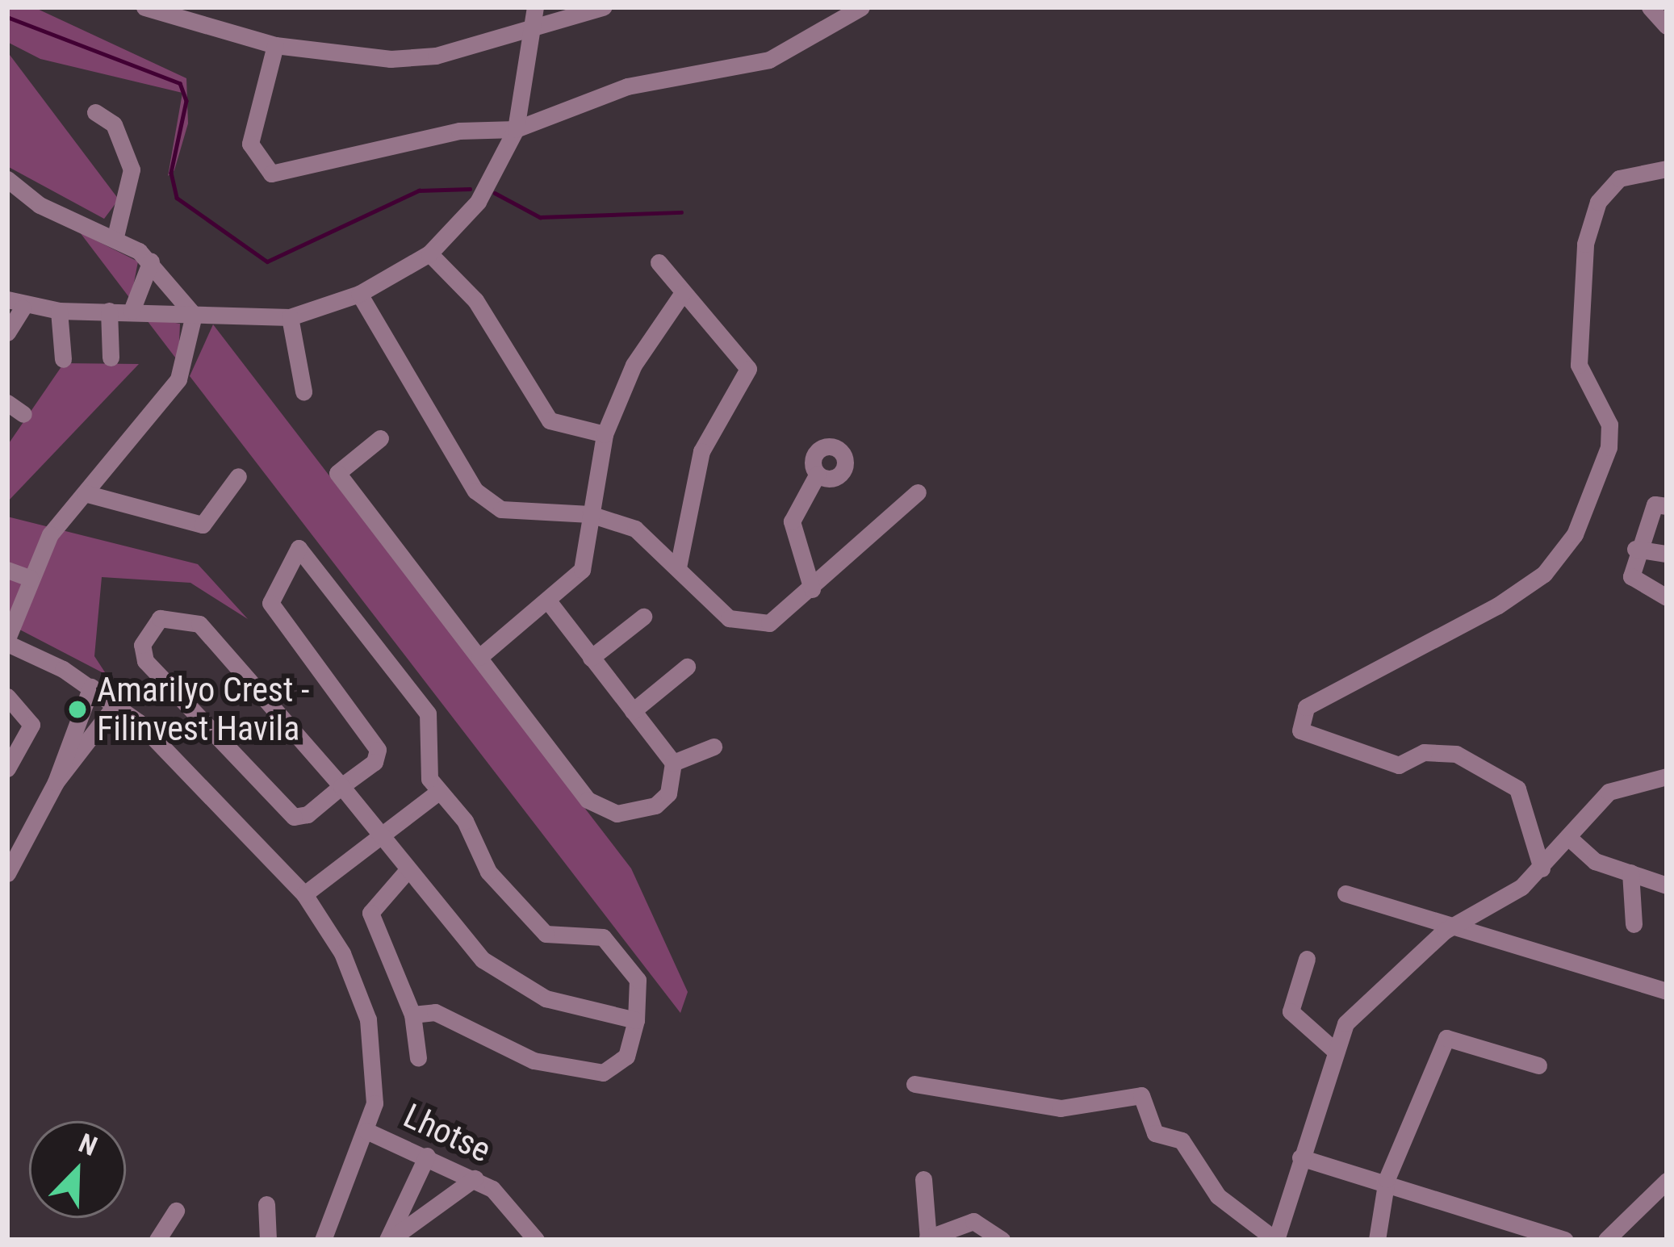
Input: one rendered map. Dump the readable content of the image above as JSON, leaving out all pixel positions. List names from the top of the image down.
{
  "streets": {
    "street": ["Lhotse"]
  },
  "places": ["Amarilyo Crest - Filinvest Havila"],
  "north": "top right"
}
